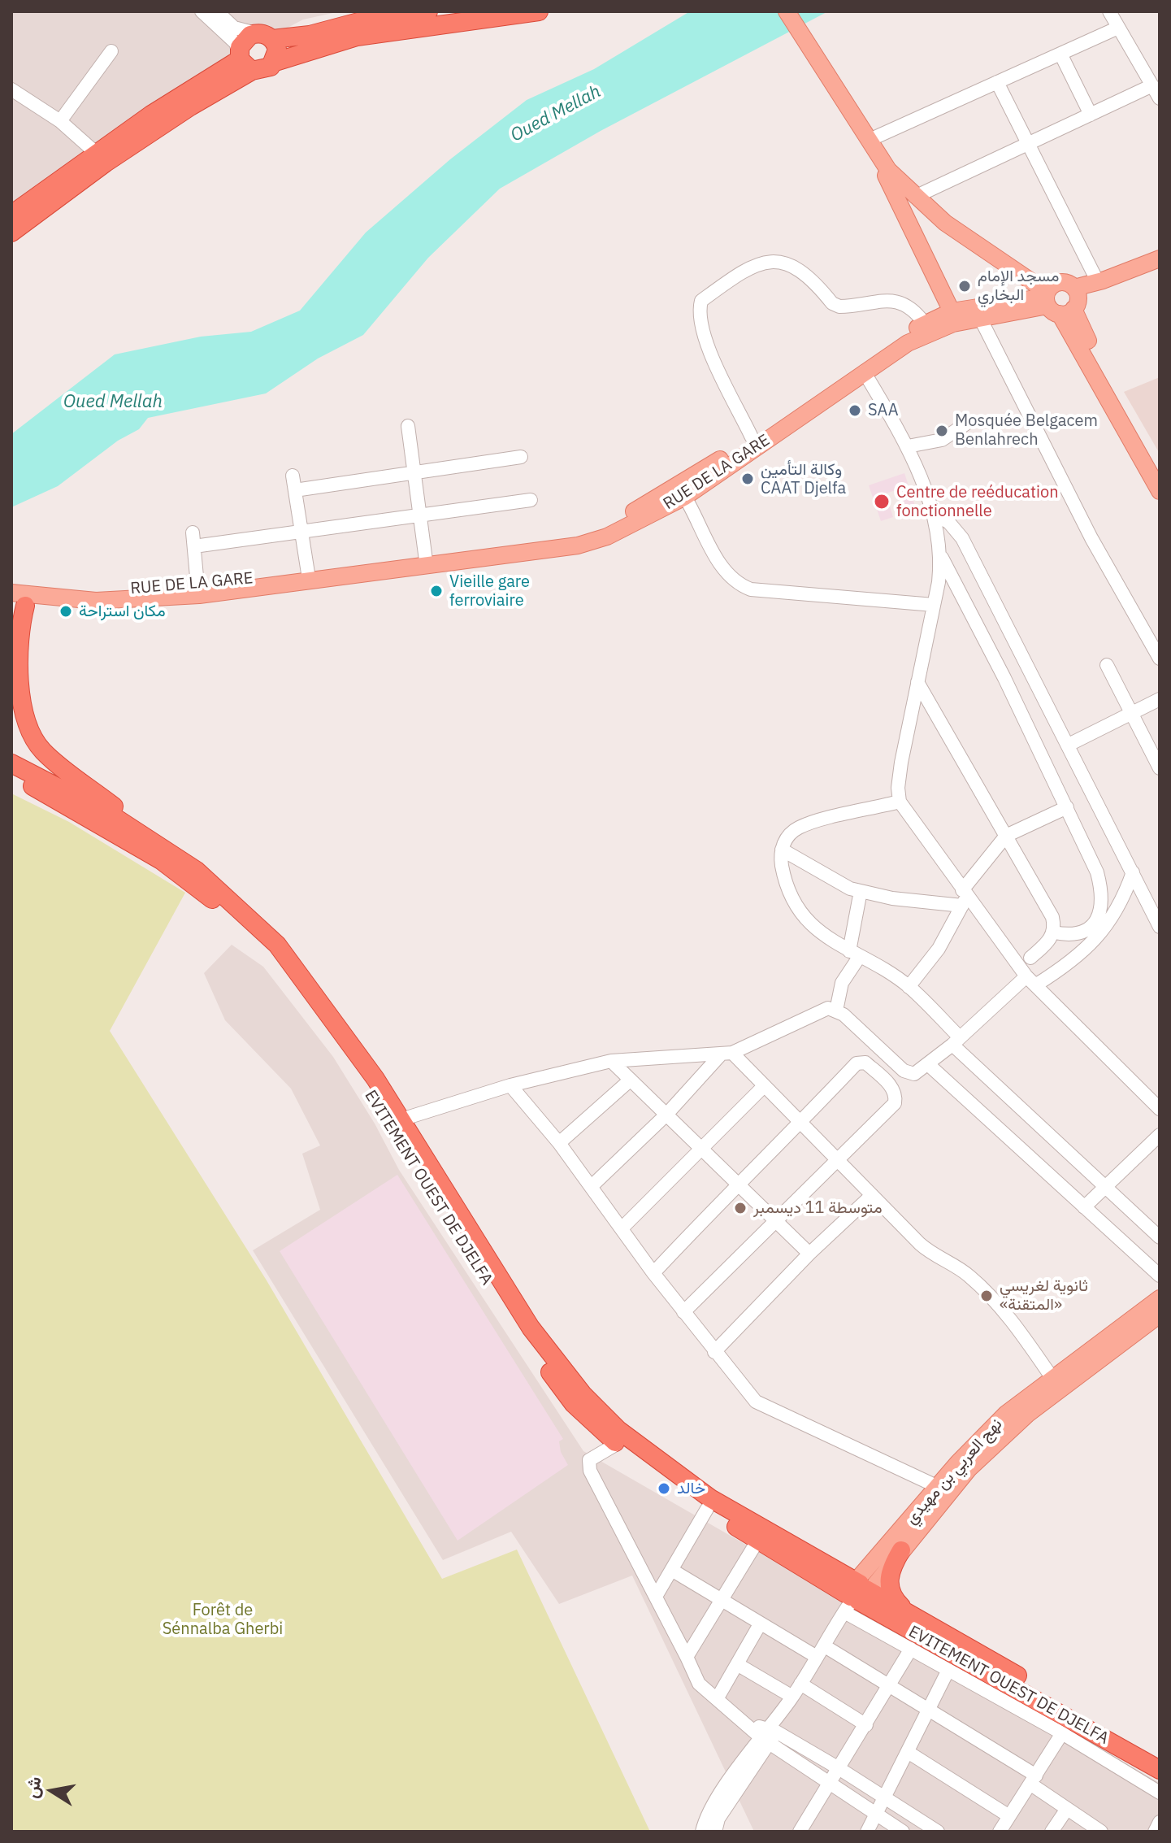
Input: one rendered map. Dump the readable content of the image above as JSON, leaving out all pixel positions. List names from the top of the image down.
{
  "streets": {
    "highway": ["EVITEMENT OUEST DE DJELFA"],
    "main road": ["RUE DE LA GARE", "نهج العربي بن مهيدي"]
  },
  "crossings": [
    ["EVITEMENT OUEST DE DJELFA", "نهج العربي بن مهيدي"]
  ],
  "water": ["Oued Mellah"],
  "parks": ["Forêt de Sénnalba Gherbi"],
  "places": [
    "مسجد الإمام البخاري",
    "SAA",
    "Mosquée Belgacem Benlahrech",
    "وكالة التأمين CAAT Djelfa",
    "Centre de reéducation fonctionnelle",
    "Vieille gare ferroviaire",
    "مكان استراحة",
    "متوسطة 11 ديسمبر",
    "ثانوية لغريسي «المتقنة»",
    "خالد"
  ],
  "north": "left"
}
